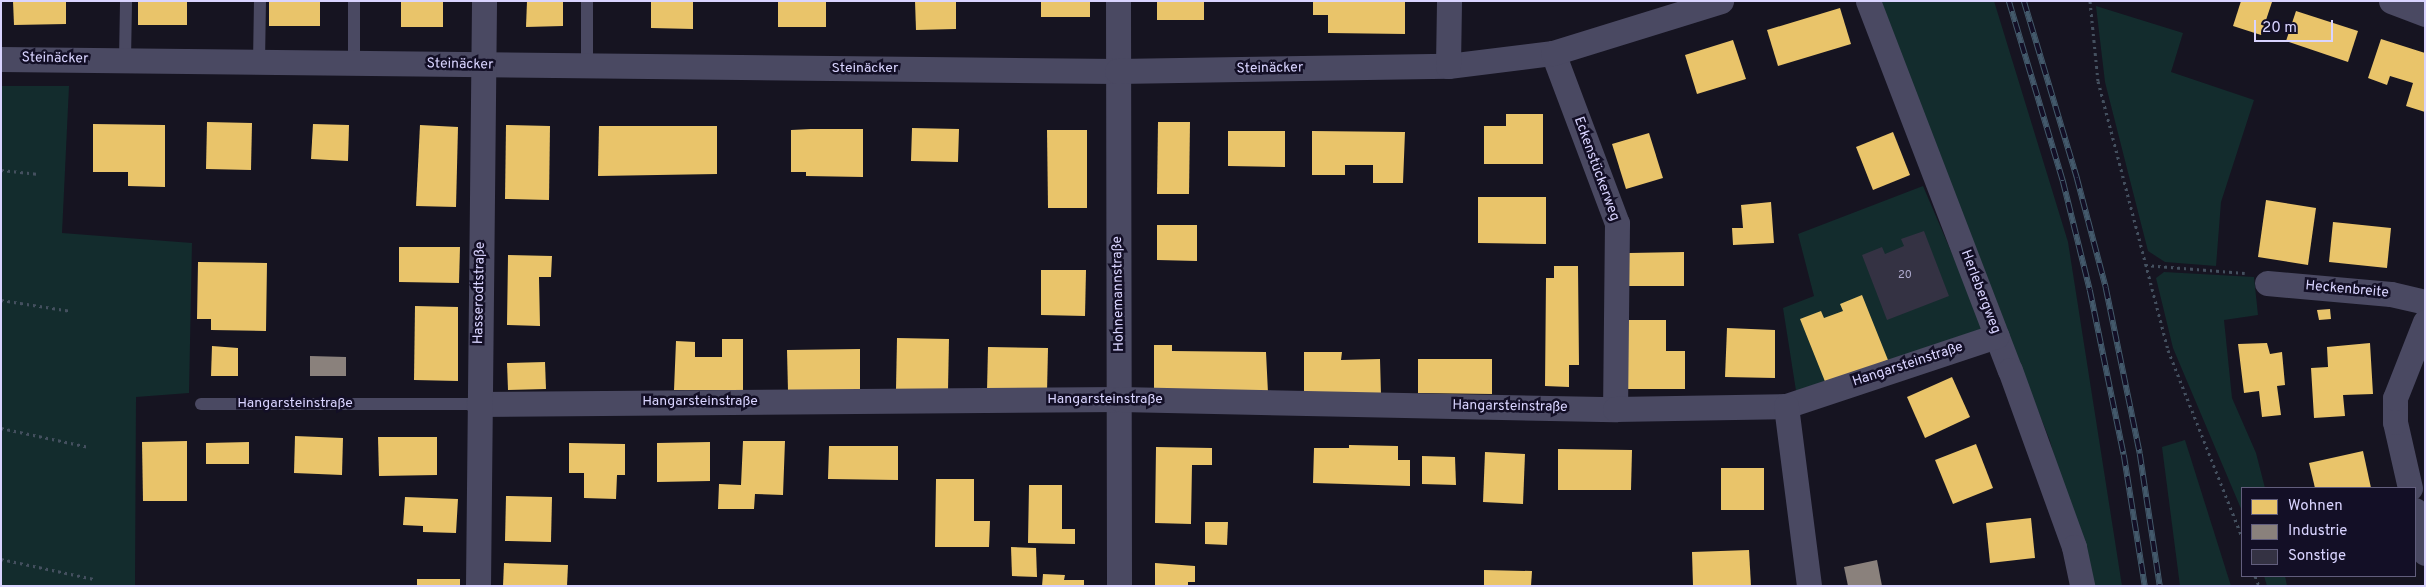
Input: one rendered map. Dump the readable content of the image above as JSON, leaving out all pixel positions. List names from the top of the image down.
{
  "streets": {
    "street": [
      "Steinäcker",
      "Eckenstückerweg",
      "Heckenbreite",
      "Herlebergweg",
      "Hasserodtstraße",
      "Hohnemannstraße",
      "Hangarsteinstraße"
    ]
  },
  "crossings": [
    ["Steinäcker", "Eckenstückerweg"],
    ["Steinäcker", "Hasserodtstraße"],
    ["Steinäcker", "Hohnemannstraße"],
    ["Eckenstückerweg", "Hangarsteinstraße"],
    ["Herlebergweg", "Hangarsteinstraße"],
    ["Hasserodtstraße", "Hangarsteinstraße"],
    ["Hohnemannstraße", "Hangarsteinstraße"]
  ],
  "house_numbers": ["20"],
  "legend": ["Wohnen", "Industrie", "Sonstige"],
  "scale_bar": "20 m"
}
